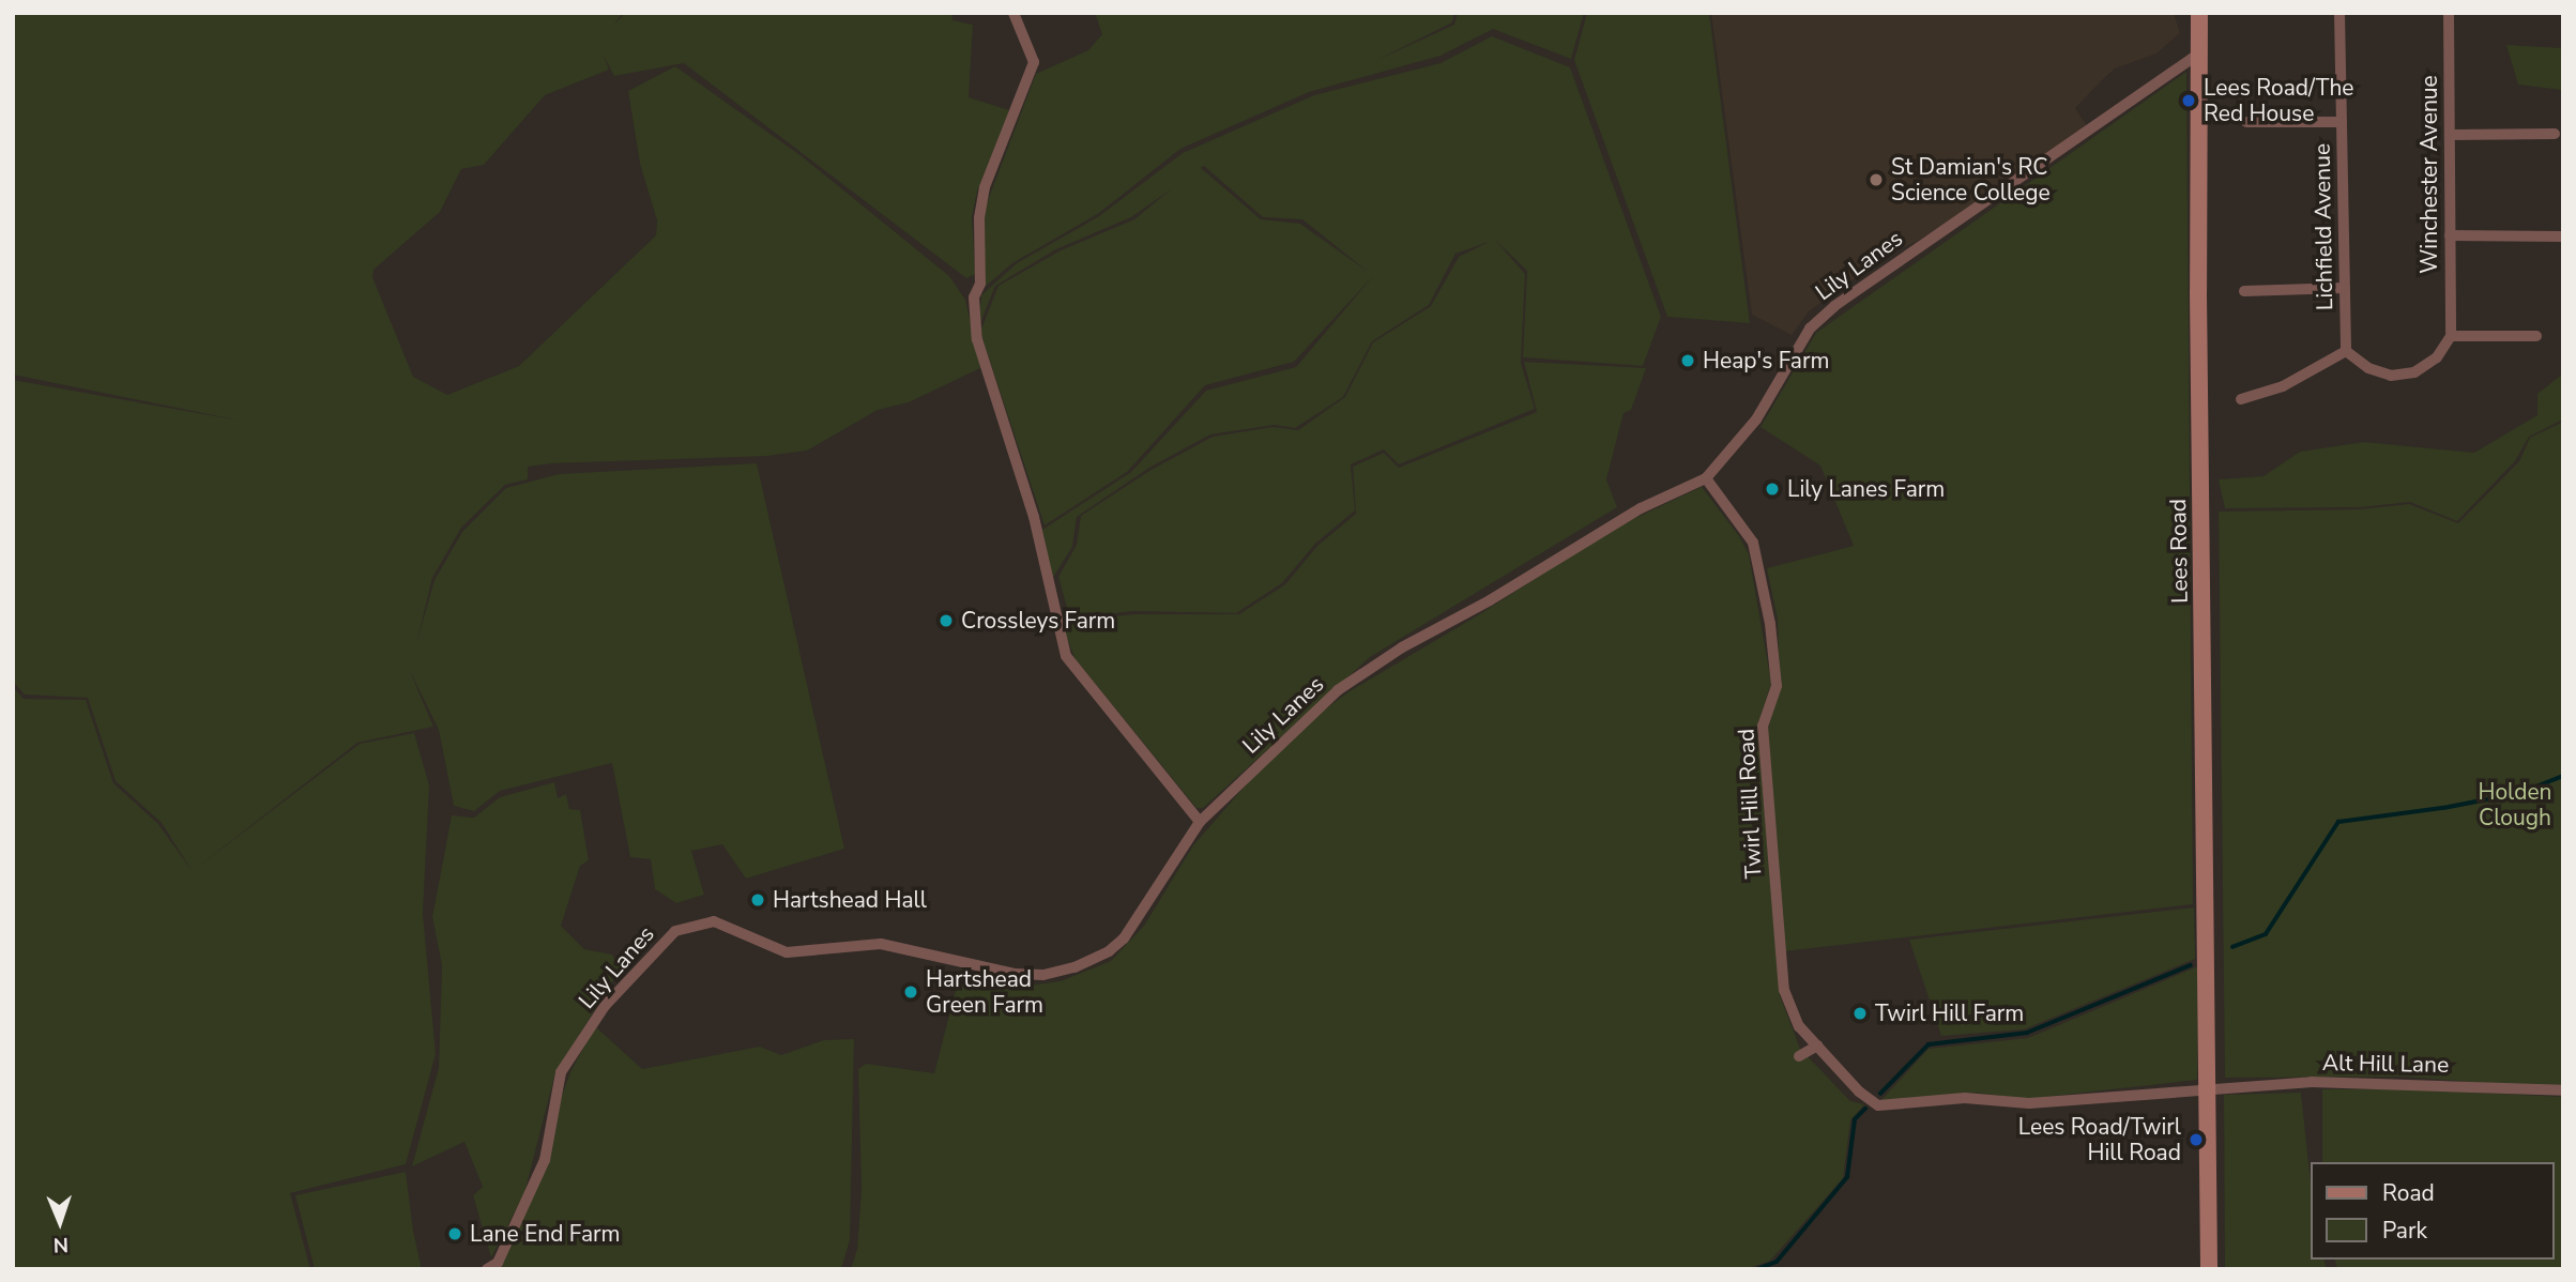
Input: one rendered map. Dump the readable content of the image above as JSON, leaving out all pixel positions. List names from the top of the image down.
{
  "streets": {
    "main road": ["Lees Road"],
    "street": [
      "Winchester Avenue",
      "Lichfield Avenue",
      "Lily Lanes",
      "Twirl Hill Road",
      "Alt Hill Lane"
    ]
  },
  "crossings": [
    ["Lily Lanes", "Lees Road"],
    ["Lily Lanes", "Twirl Hill Road"],
    ["Lees Road", "Twirl Hill Road"],
    ["Lees Road", "Alt Hill Lane"],
    ["Twirl Hill Road", "Alt Hill Lane"]
  ],
  "parks": ["Holden Clough"],
  "places": [
    "Lees Road/The Red House",
    "St Damian's RC Science College",
    "Heap's Farm",
    "Lily Lanes Farm",
    "Crossleys Farm",
    "Hartshead Hall",
    "Hartshead Green Farm",
    "Twirl Hill Farm",
    "Lees Road/Twirl Hill Road",
    "Lane End Farm"
  ],
  "legend": ["Road", "Park"],
  "north": "bottom"
}
